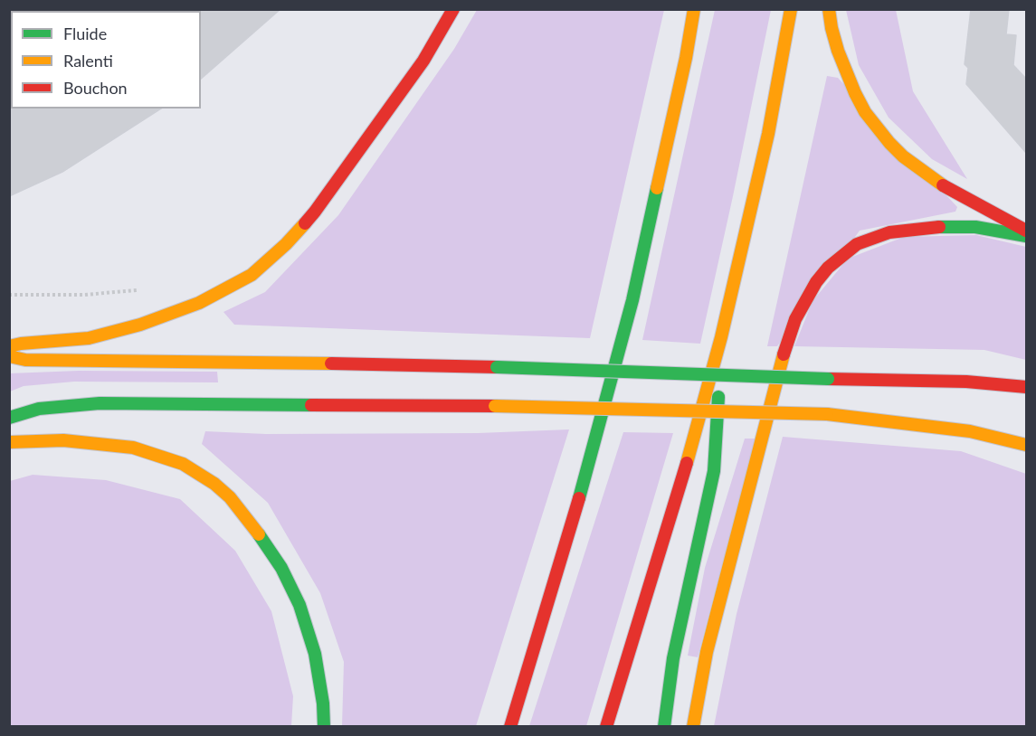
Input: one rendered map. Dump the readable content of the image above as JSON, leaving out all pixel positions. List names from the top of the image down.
{
  "legend": ["Fluide", "Ralenti", "Bouchon"]
}
